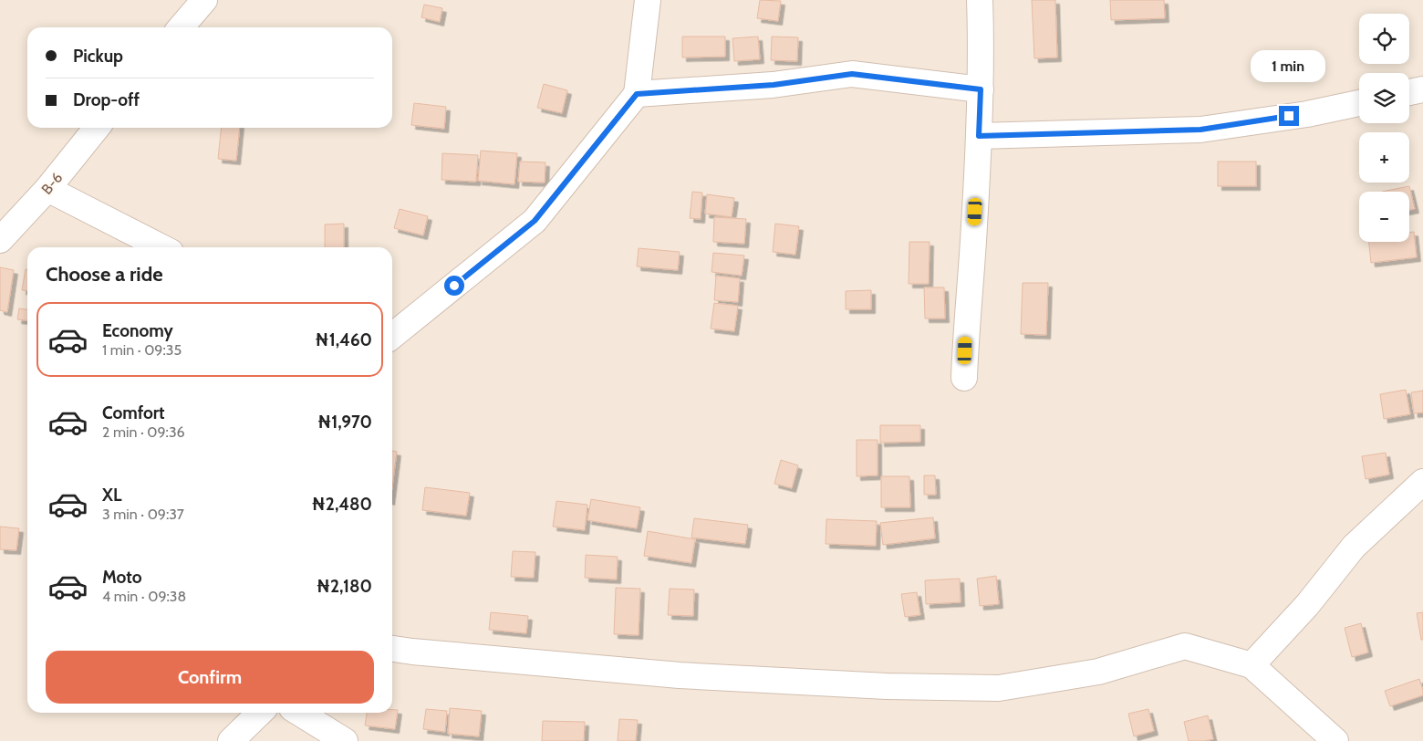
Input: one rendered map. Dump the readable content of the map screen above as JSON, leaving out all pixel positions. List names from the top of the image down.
{
  "streets": {
    "street": ["B-6"]
  },
  "page": {
    "map_buttons": ["+", "−"],
    "banner": ["Pickup", "Drop-off"],
    "bubble": "1 min",
    "heading": "Choose a ride",
    "list": [
      {
        "name": "Economy",
        "note": "1 min · 09:35",
        "value": "₦1,460"
      },
      {
        "name": "Comfort",
        "note": "2 min · 09:36",
        "value": "₦1,970"
      },
      {
        "name": "XL",
        "note": "3 min · 09:37",
        "value": "₦2,480"
      },
      {
        "name": "Moto",
        "note": "4 min · 09:38",
        "value": "₦2,180"
      }
    ],
    "buttons": "Confirm"
  }
}
